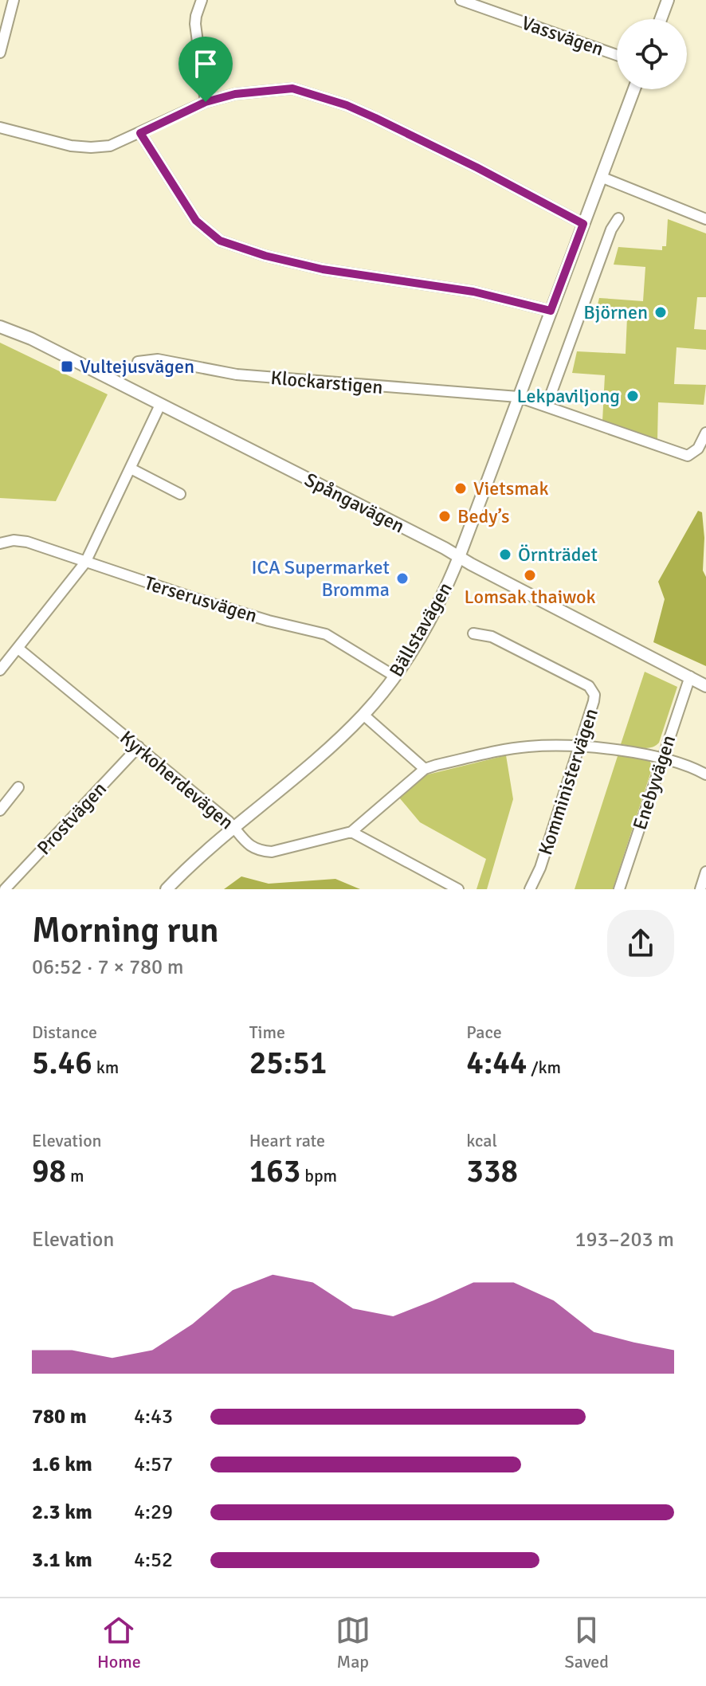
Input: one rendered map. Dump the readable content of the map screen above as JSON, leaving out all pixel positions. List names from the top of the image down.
{
  "streets": {
    "street": [
      "Vassvägen",
      "Klockarstigen",
      "Spångavägen",
      "Terserusvägen",
      "Bällstavägen",
      "Kyrkoherdevägen",
      "Komministervägen",
      "Enebyvägen",
      "Prostvägen"
    ]
  },
  "crossings": [
    ["Klockarstigen", "Bällstavägen"],
    ["Spångavägen", "Bällstavägen"],
    ["Spångavägen", "Enebyvägen"],
    ["Terserusvägen", "Bällstavägen"],
    ["Bällstavägen", "Kyrkoherdevägen"],
    ["Kyrkoherdevägen", "Komministervägen"],
    ["Kyrkoherdevägen", "Enebyvägen"],
    ["Kyrkoherdevägen", "Prostvägen"]
  ],
  "places": {
    "other": [
      "Björnen",
      "Lekpaviljong",
      "Vietsmak",
      "Bedy’s",
      "Örnträdet",
      "Lomsak thaiwok",
      "ICA Supermarket Bromma"
    ],
    "transit": ["Vultejusvägen"]
  },
  "page": {
    "heading": ["Morning run", "06:52 · 7 × 780 m"],
    "stats": [
      ["Distance", "5.46 km"],
      ["Time", "25:51"],
      ["Pace", "4:44 /km"],
      ["Elevation", "98 m"],
      ["Heart rate", "163 bpm"],
      ["kcal", "338"]
    ],
    "chart": ["Elevation", "193–203 m"],
    "list": [
      {
        "name": "780 m",
        "note": "4:43"
      },
      {
        "name": "1.6 km",
        "note": "4:57"
      },
      {
        "name": "2.3 km",
        "note": "4:29"
      },
      {
        "name": "3.1 km",
        "note": "4:52"
      }
    ],
    "tabs": ["Home", "Map", "Saved"]
  }
}
